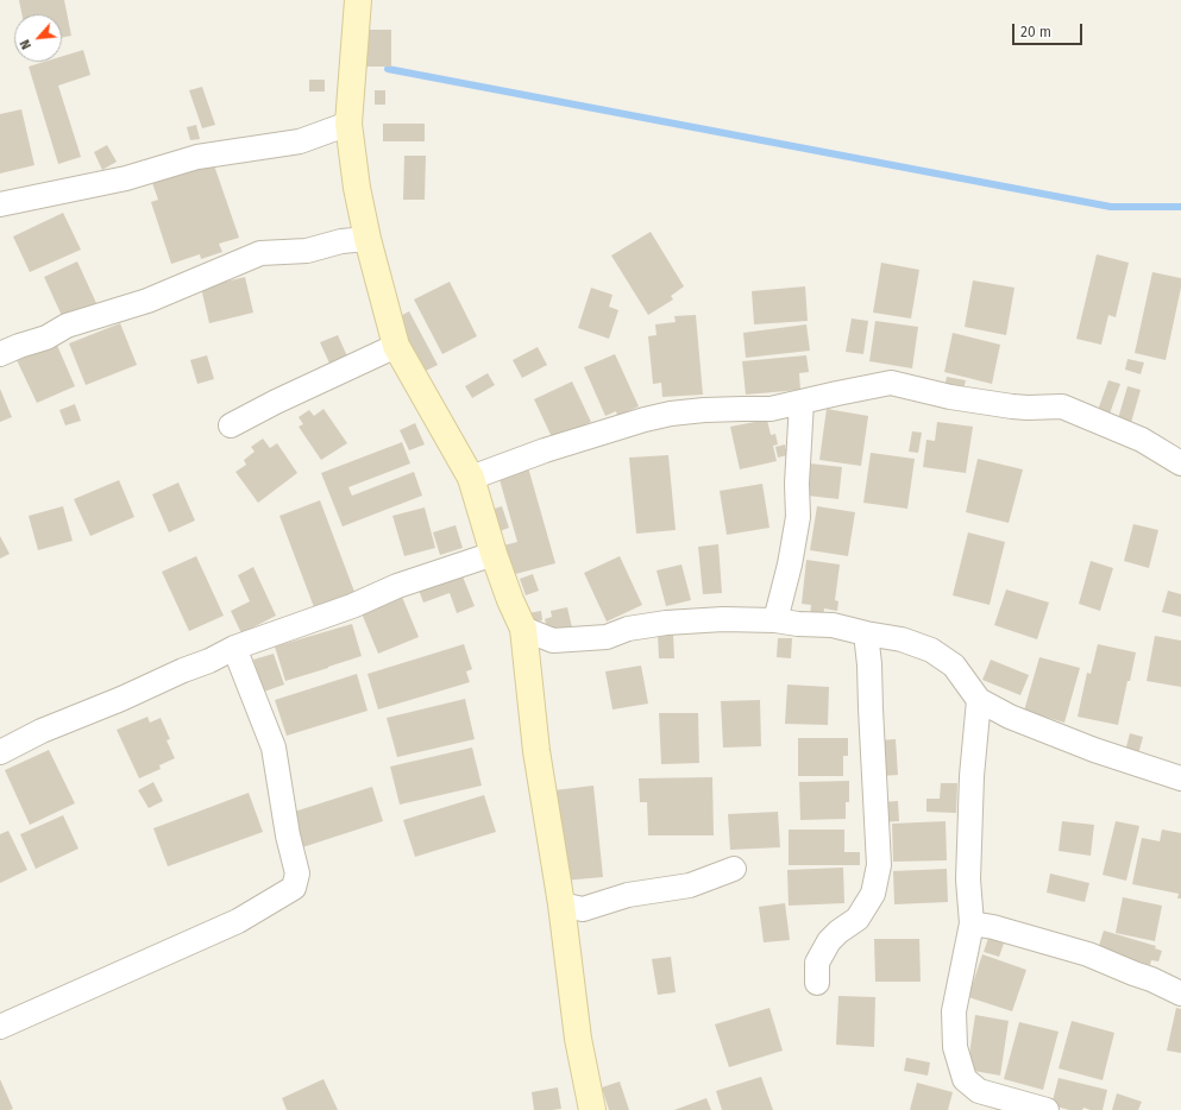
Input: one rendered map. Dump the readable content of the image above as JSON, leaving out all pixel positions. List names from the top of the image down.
{
  "scale_bar": "20 m",
  "north": "bottom left"
}
